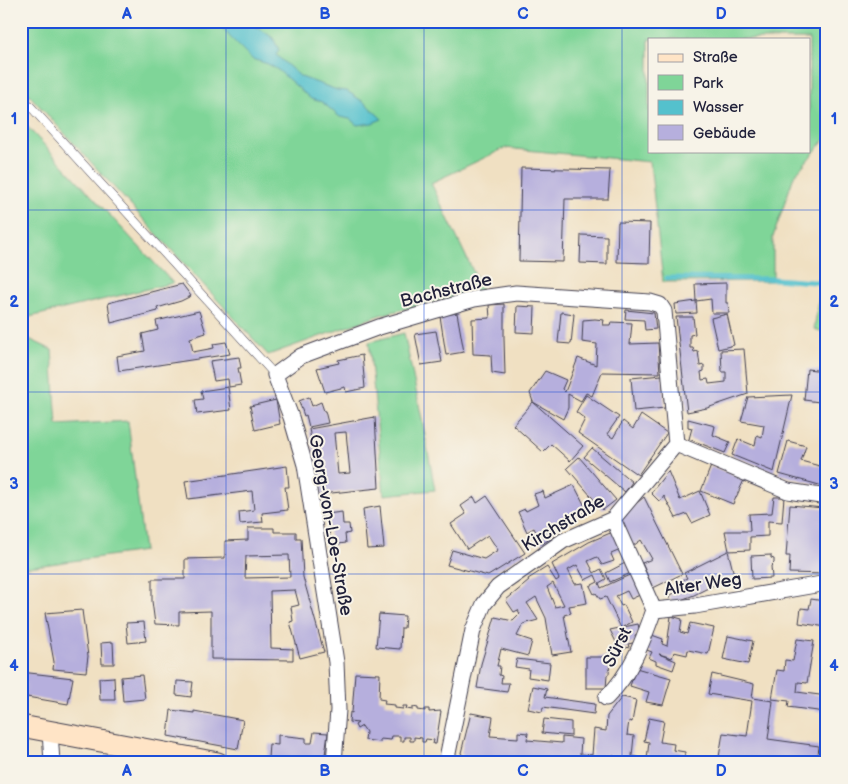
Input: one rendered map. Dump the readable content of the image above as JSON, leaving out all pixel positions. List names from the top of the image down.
{
  "streets": {
    "street": [
      "Bachstraße",
      "Kirchstraße",
      "Georg-von-Loe-Straße",
      "Alter Weg",
      "Sürst"
    ]
  },
  "crossings": [
    ["Bachstraße", "Kirchstraße"],
    ["Bachstraße", "Georg-von-Loe-Straße"],
    ["Kirchstraße", "Alter Weg"],
    ["Alter Weg", "Sürst"]
  ],
  "legend": [
    "Straße",
    "Park",
    "Wasser",
    "Gebäude"
  ],
  "grid": {
    "columns": [
      "A",
      "B",
      "C",
      "D"
    ],
    "rows": [
      "1",
      "2",
      "3",
      "4"
    ]
  }
}
